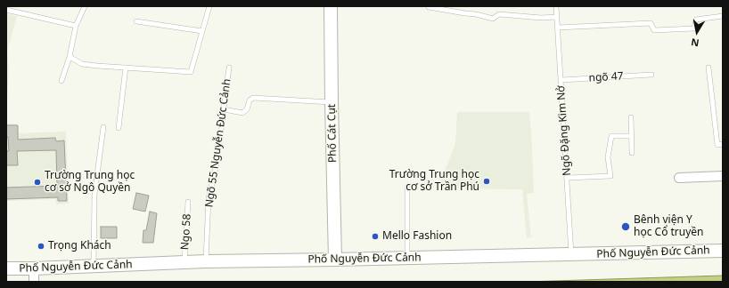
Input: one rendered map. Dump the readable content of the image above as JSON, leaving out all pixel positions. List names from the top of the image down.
{
  "streets": {
    "main road": ["Phố Cát Cụt", "Phố Nguyễn Đức Cảnh"],
    "lane": [
      "ngõ 47",
      "Ngõ Đặng Kim Nở",
      "Ngõ 55 Nguyễn Đức Cảnh",
      "Ngo 58"
    ]
  },
  "crossings": [
    ["ngõ 47", "Ngõ Đặng Kim Nở"],
    ["Ngõ Đặng Kim Nở", "Phố Nguyễn Đức Cảnh"],
    ["Phố Cát Cụt", "Phố Nguyễn Đức Cảnh"],
    ["Ngõ 55 Nguyễn Đức Cảnh", "Phố Nguyễn Đức Cảnh"],
    ["Ngo 58", "Phố Nguyễn Đức Cảnh"]
  ],
  "places": [
    "Trường Trung học cơ sở Trần Phú",
    "Trường Trung học cơ sở Ngô Quyền",
    "Bênh viện Y học Cổ truyền",
    "Mello Fashion",
    "Trọng Khách"
  ],
  "north": "bottom"
}
